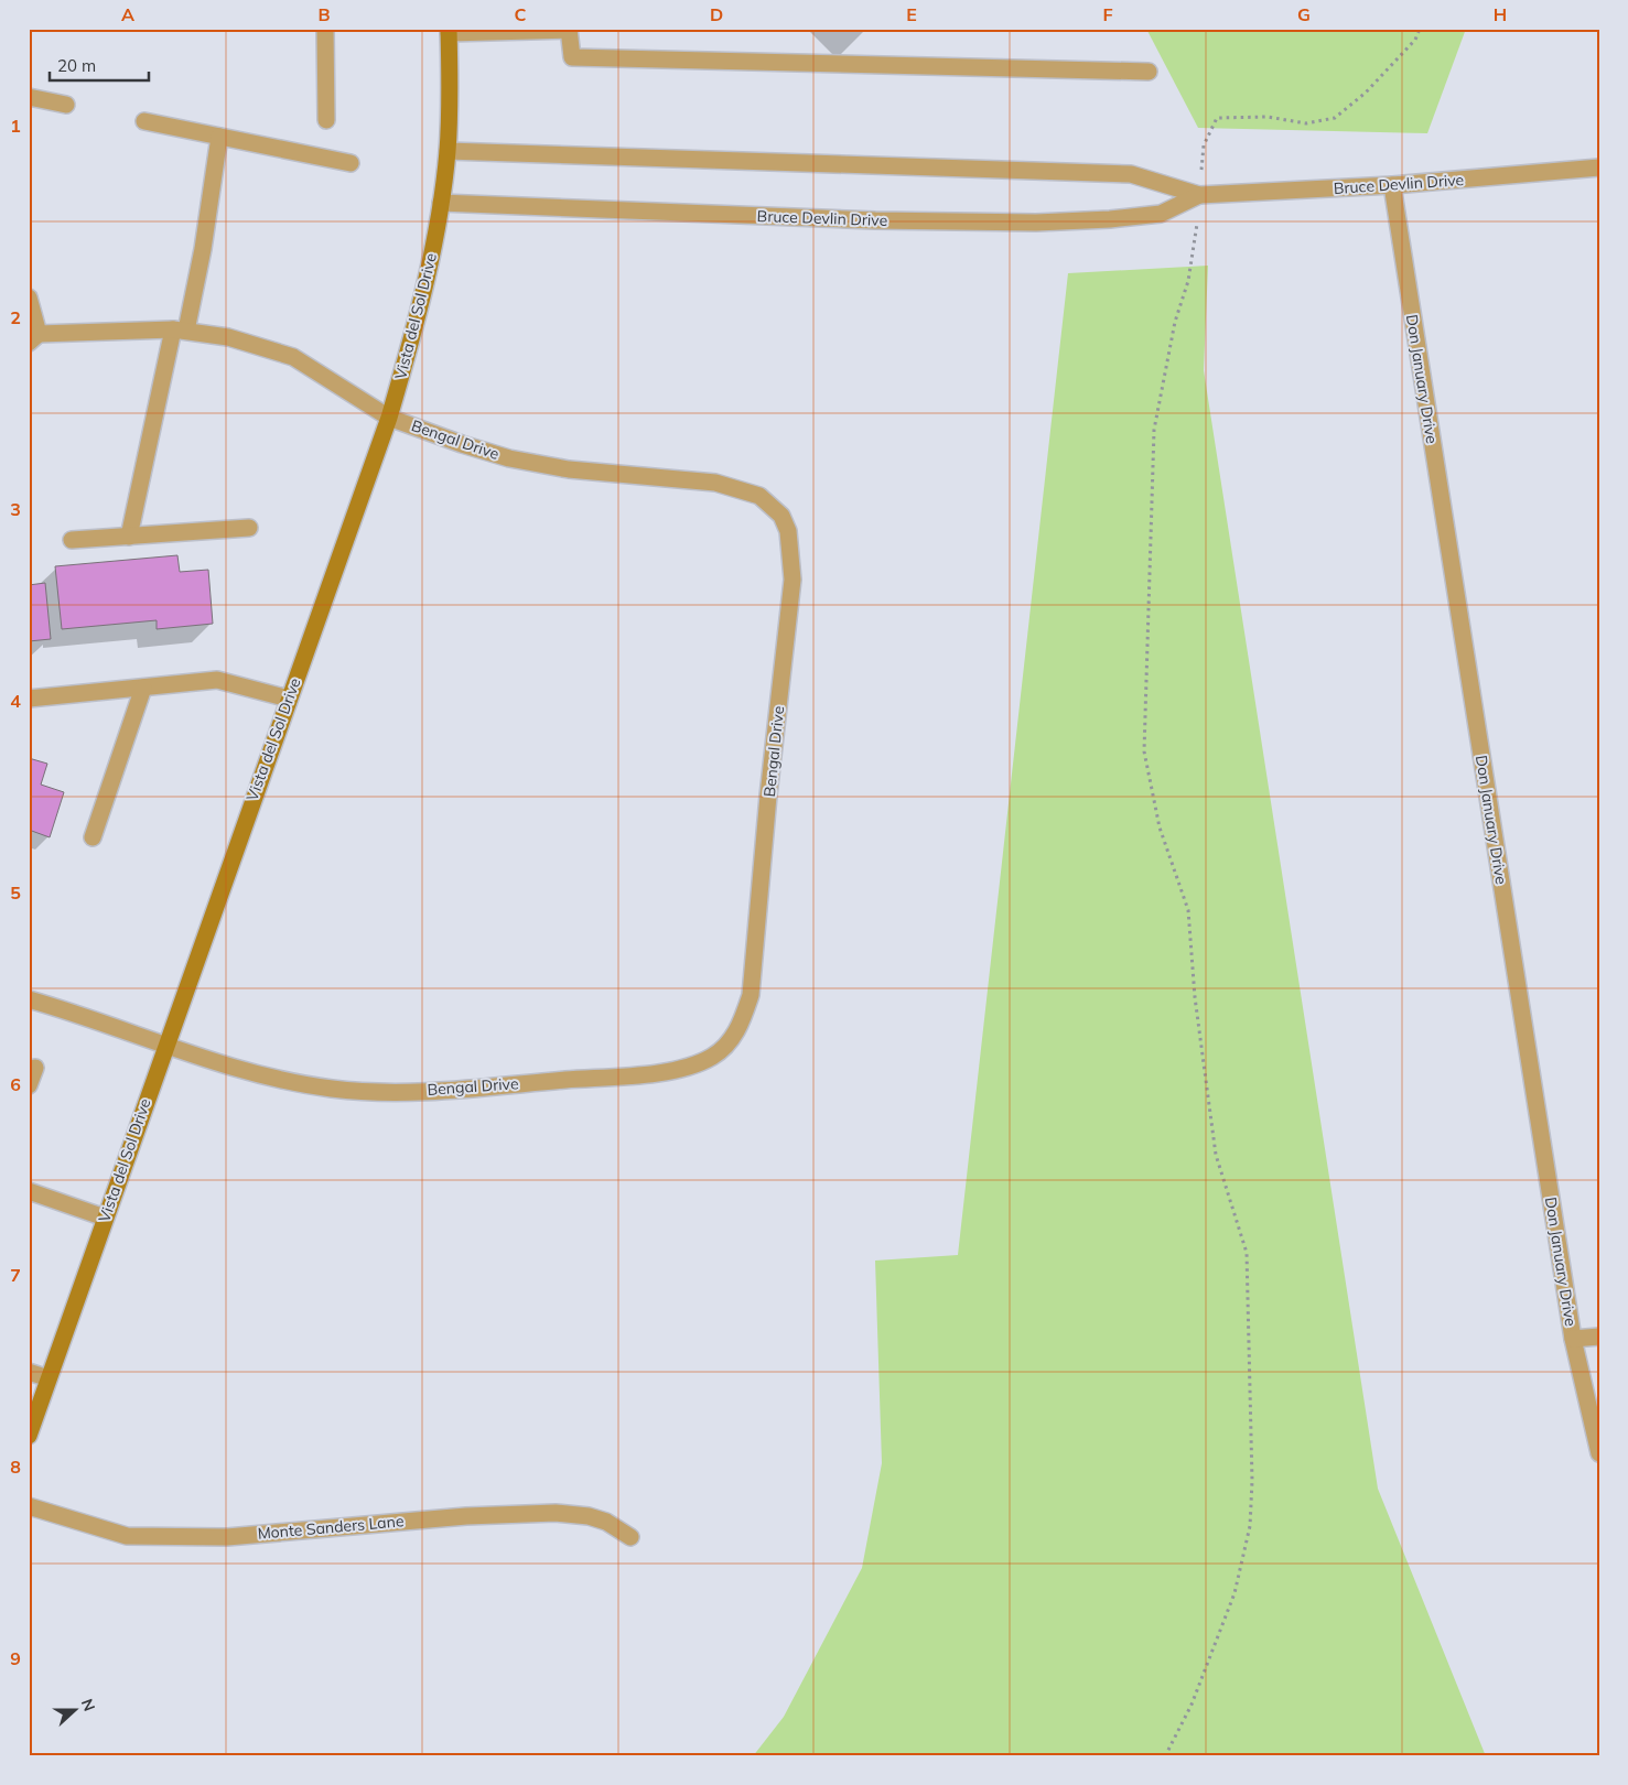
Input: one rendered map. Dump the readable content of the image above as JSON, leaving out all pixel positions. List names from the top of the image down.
{
  "streets": {
    "main road": ["Vista del Sol Drive"],
    "street": [
      "Bruce Devlin Drive",
      "Don January Drive",
      "Bengal Drive",
      "Monte Sanders Lane"
    ]
  },
  "crossings": [
    ["Bruce Devlin Drive", "Vista del Sol Drive"],
    ["Bruce Devlin Drive", "Don January Drive"],
    ["Vista del Sol Drive", "Bengal Drive"]
  ],
  "scale_bar": "20 m",
  "north": "right",
  "grid": {
    "columns": [
      "A",
      "B",
      "C",
      "D",
      "E",
      "F",
      "G",
      "H"
    ],
    "rows": [
      "1",
      "2",
      "3",
      "4",
      "5",
      "6",
      "7",
      "8",
      "9"
    ]
  }
}
